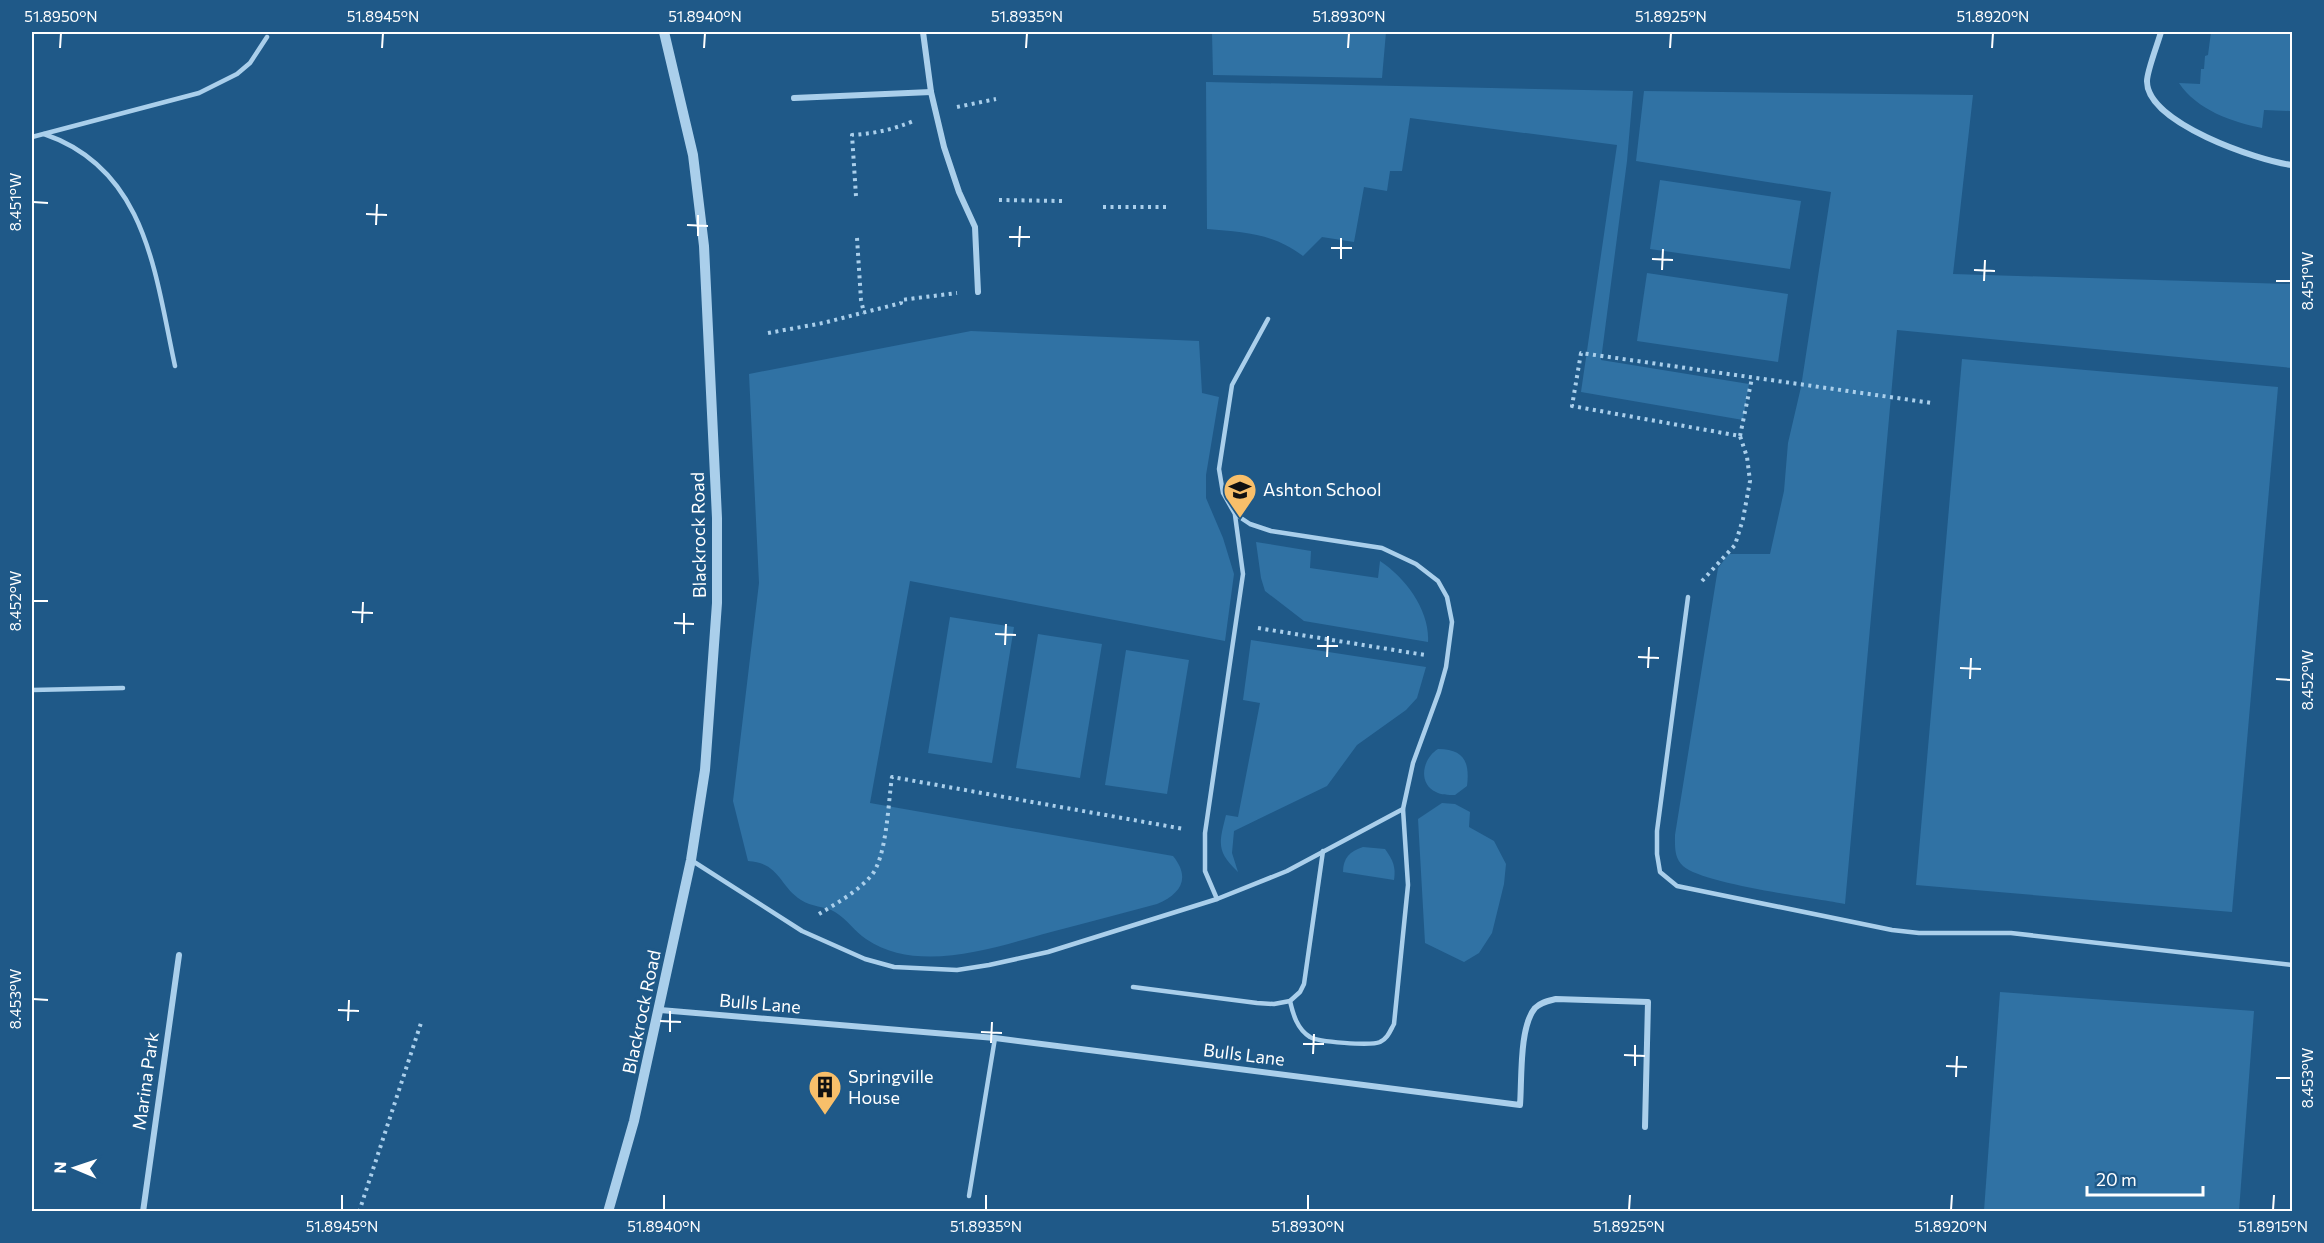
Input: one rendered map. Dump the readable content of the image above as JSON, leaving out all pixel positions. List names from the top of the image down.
{
  "streets": {
    "street": ["Blackrock Road", "Bulls Lane", "Marina Park"]
  },
  "crossings": [
    ["Blackrock Road", "Bulls Lane"]
  ],
  "places": {
    "school or university": ["Ashton School"],
    "building": ["Springville House"]
  },
  "scale_bar": "20 m",
  "north": "left",
  "coordinates": [
    "51.8950°N",
    "51.8945°N",
    "51.8940°N",
    "51.8935°N",
    "51.8930°N",
    "51.8925°N",
    "51.8920°N",
    "8.451°W",
    "8.452°W",
    "8.453°W",
    "51.8915°N"
  ]
}
